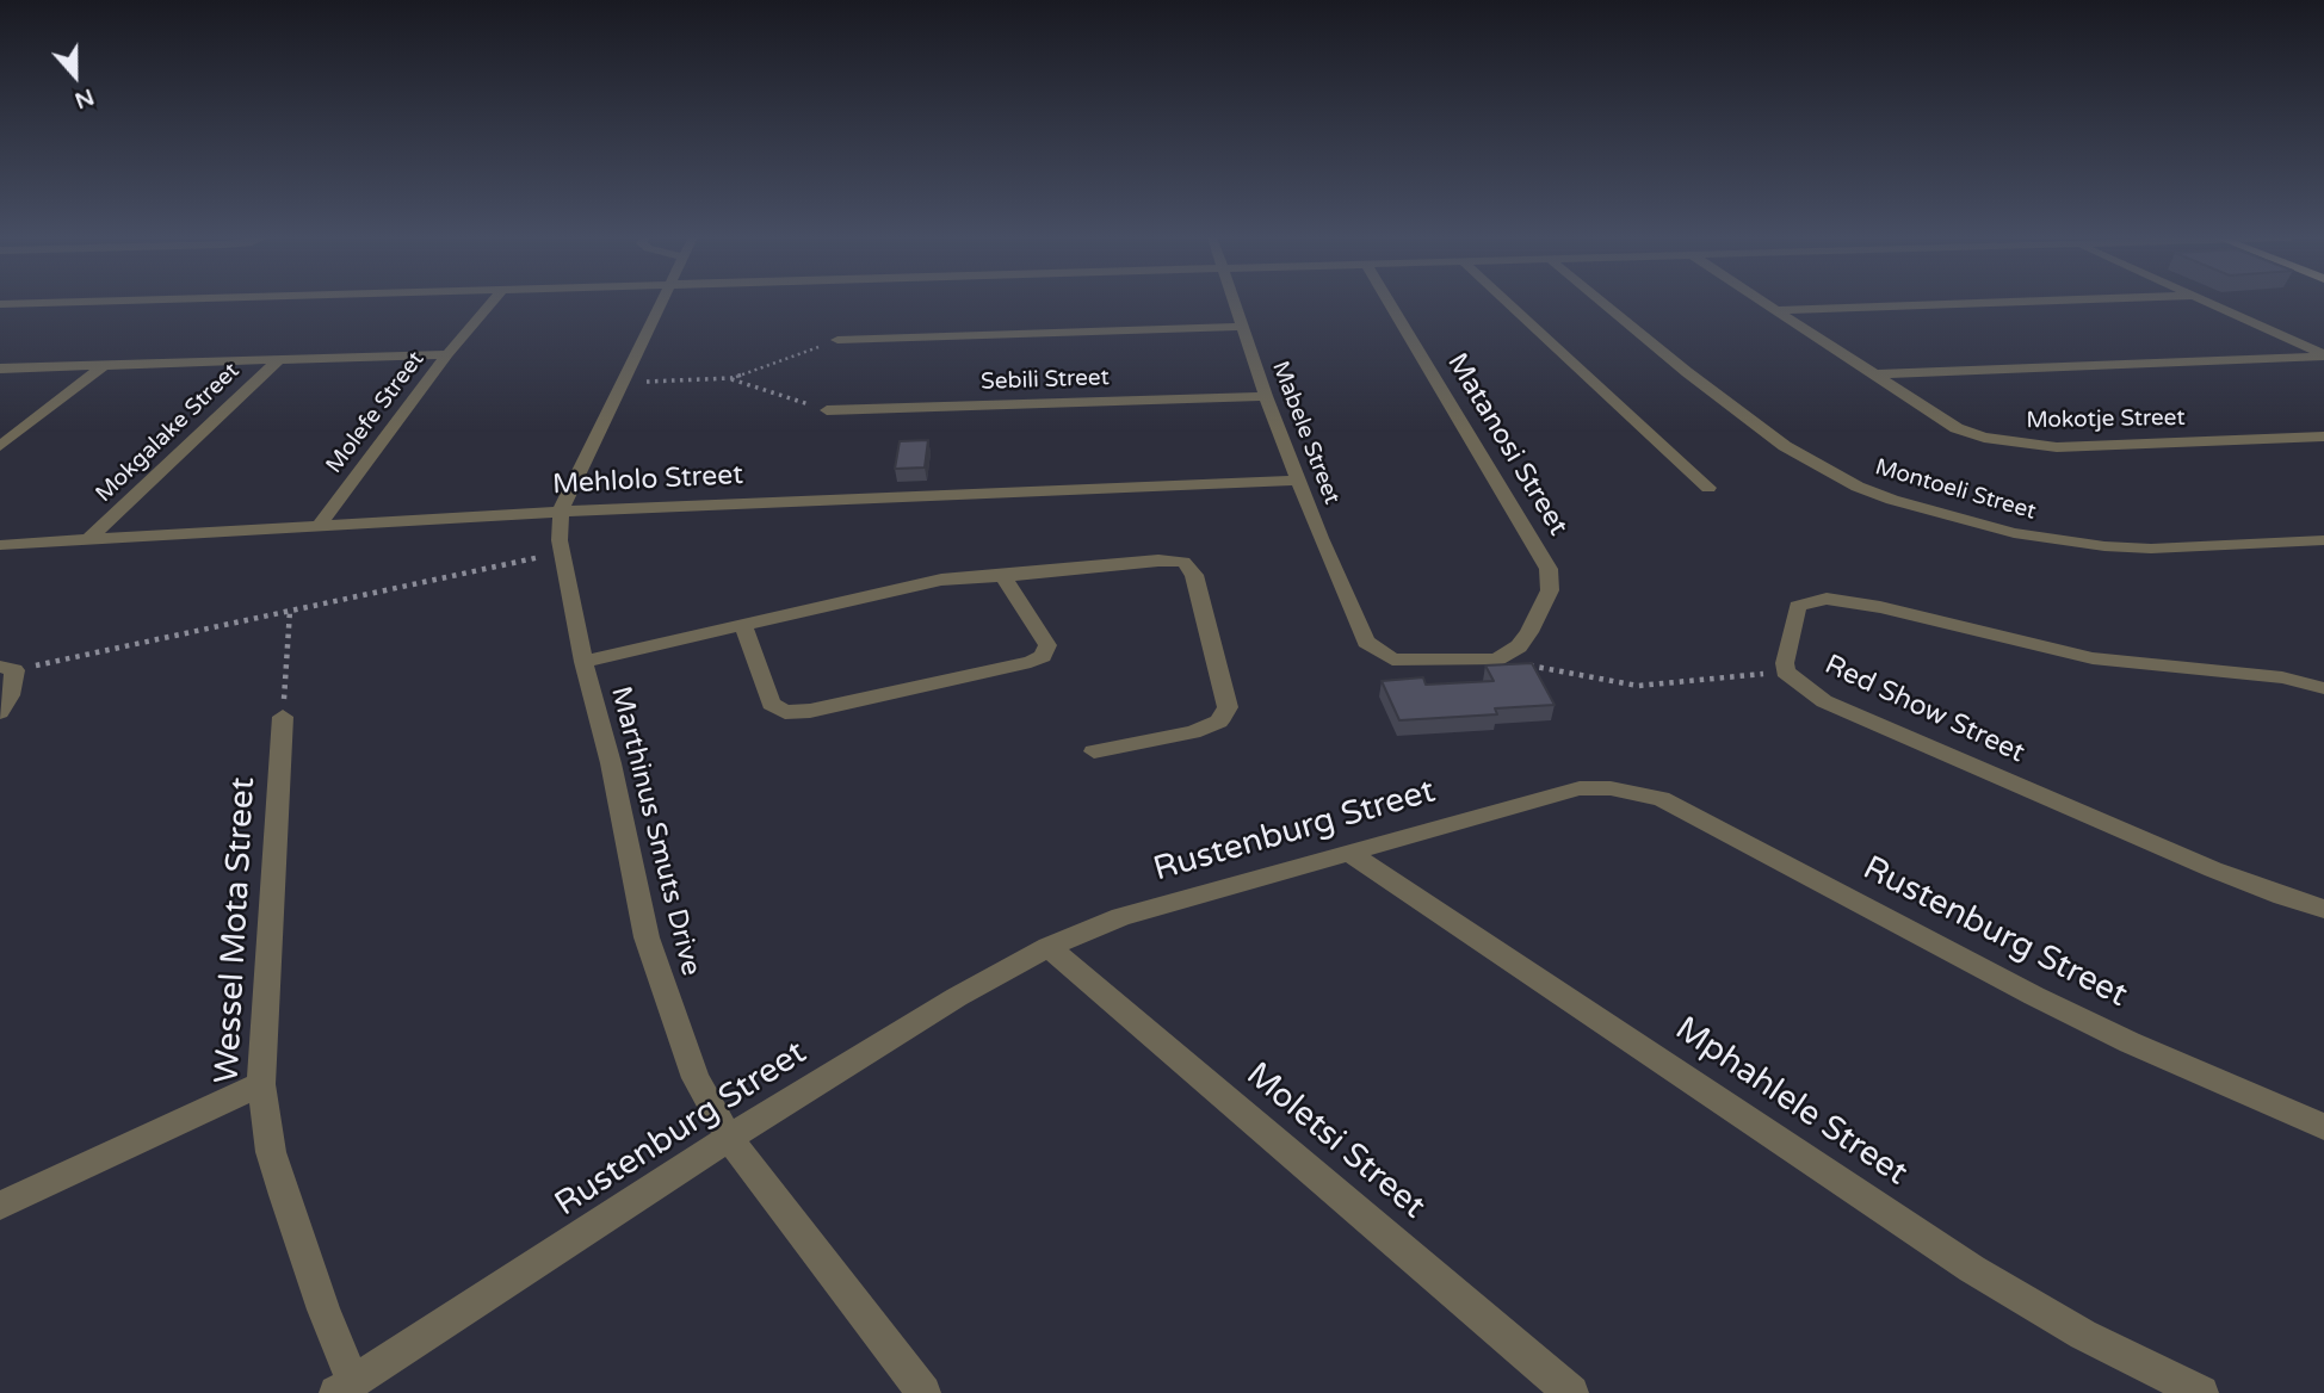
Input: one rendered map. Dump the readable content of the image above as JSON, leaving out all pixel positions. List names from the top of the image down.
{
  "streets": {
    "street": [
      "Sebili Street",
      "Molefe Street",
      "Mokotje Street",
      "Mokgalake Street",
      "Mabele Street",
      "Matanosi Street",
      "Mehlolo Street",
      "Montoeli Street",
      "Red Show Street",
      "Marthinus Smuts Drive",
      "Rustenburg Street",
      "Wessel Mota Street",
      "Mphahlele Street",
      "Moletsi Street"
    ]
  },
  "crossings": [
    ["Sebili Street", "Mabele Street"],
    ["Molefe Street", "Mehlolo Street"],
    ["Mokgalake Street", "Mehlolo Street"],
    ["Mabele Street", "Matanosi Street"],
    ["Mabele Street", "Mehlolo Street"],
    ["Mehlolo Street", "Marthinus Smuts Drive"],
    ["Marthinus Smuts Drive", "Rustenburg Street"],
    ["Rustenburg Street", "Wessel Mota Street"],
    ["Rustenburg Street", "Mphahlele Street"],
    ["Rustenburg Street", "Moletsi Street"]
  ],
  "north": "bottom"
}
